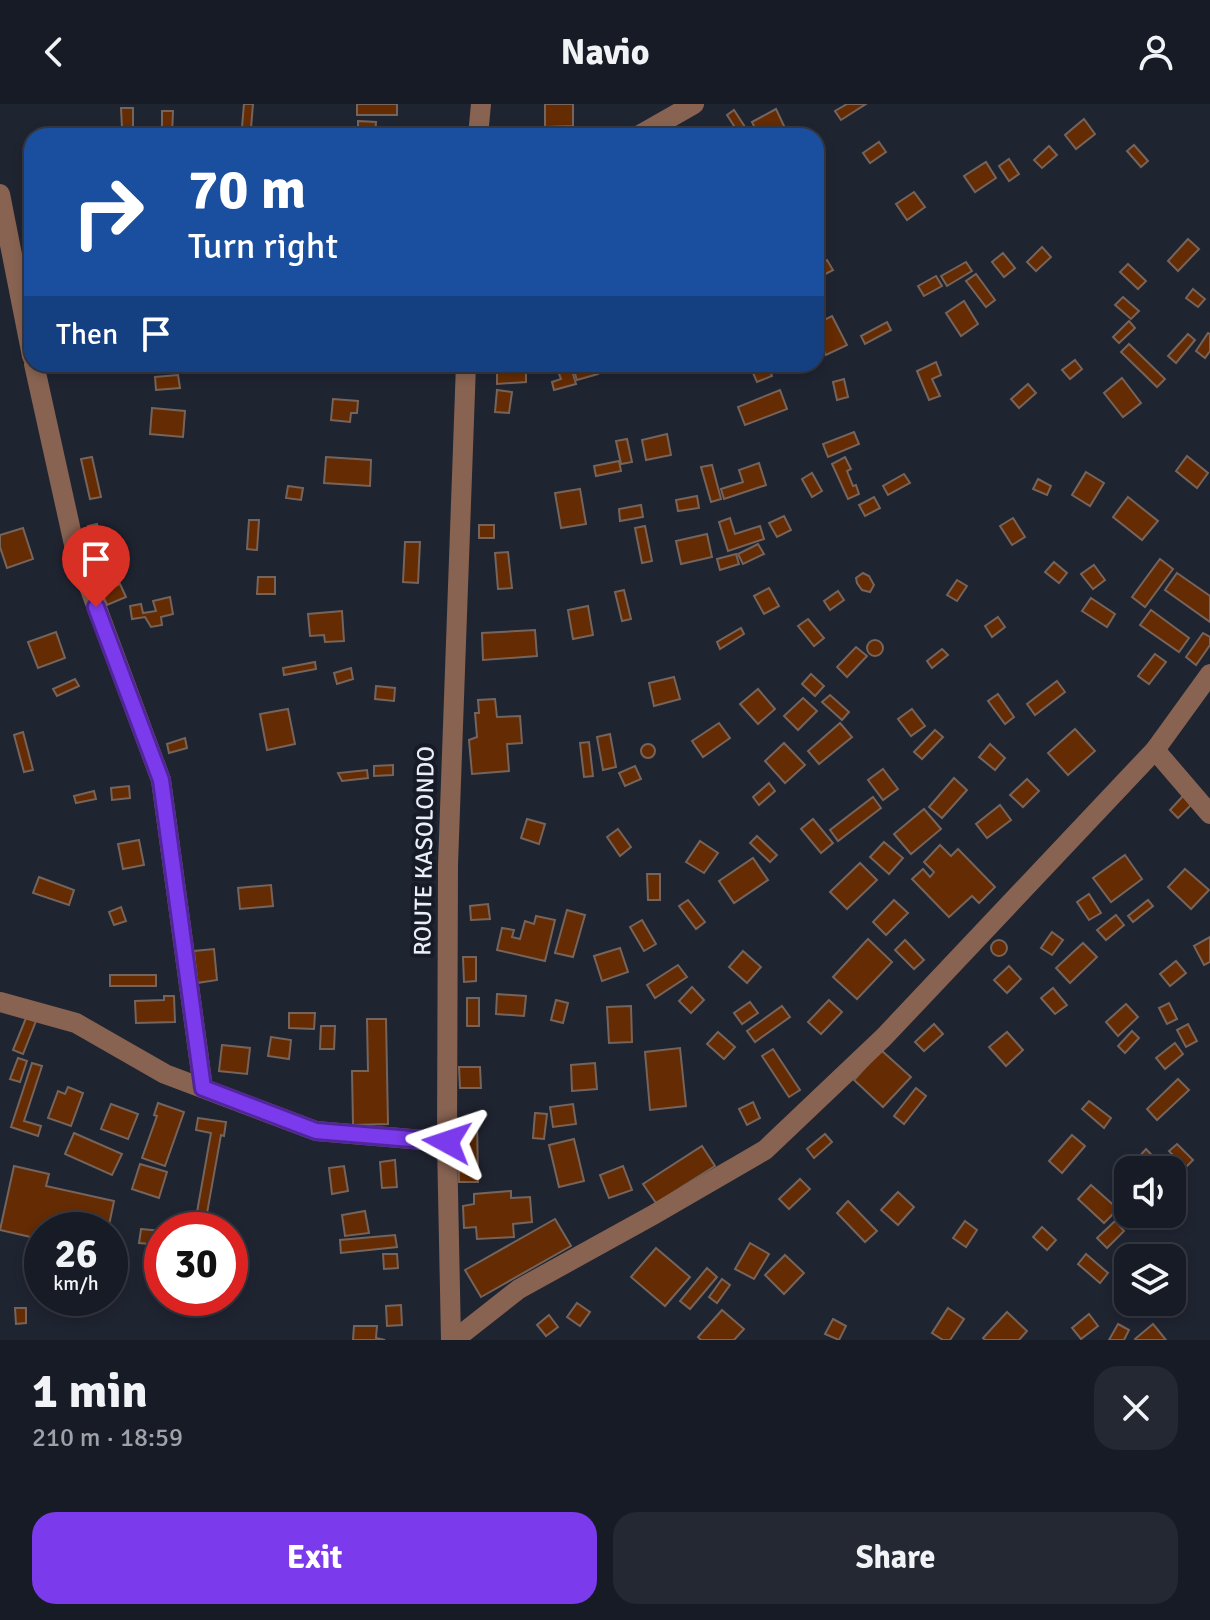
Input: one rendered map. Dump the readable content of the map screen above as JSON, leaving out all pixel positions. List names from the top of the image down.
{
  "streets": {
    "street": ["ROUTE KASOLONDO"]
  },
  "page": {
    "header": "Navio",
    "turn": ["70 m", "Turn right"],
    "then": "Then",
    "speed": "26 km/h",
    "limit": "30",
    "heading": ["1 min", "210 m · 18:59"],
    "buttons": ["Exit", "Share"]
  }
}
